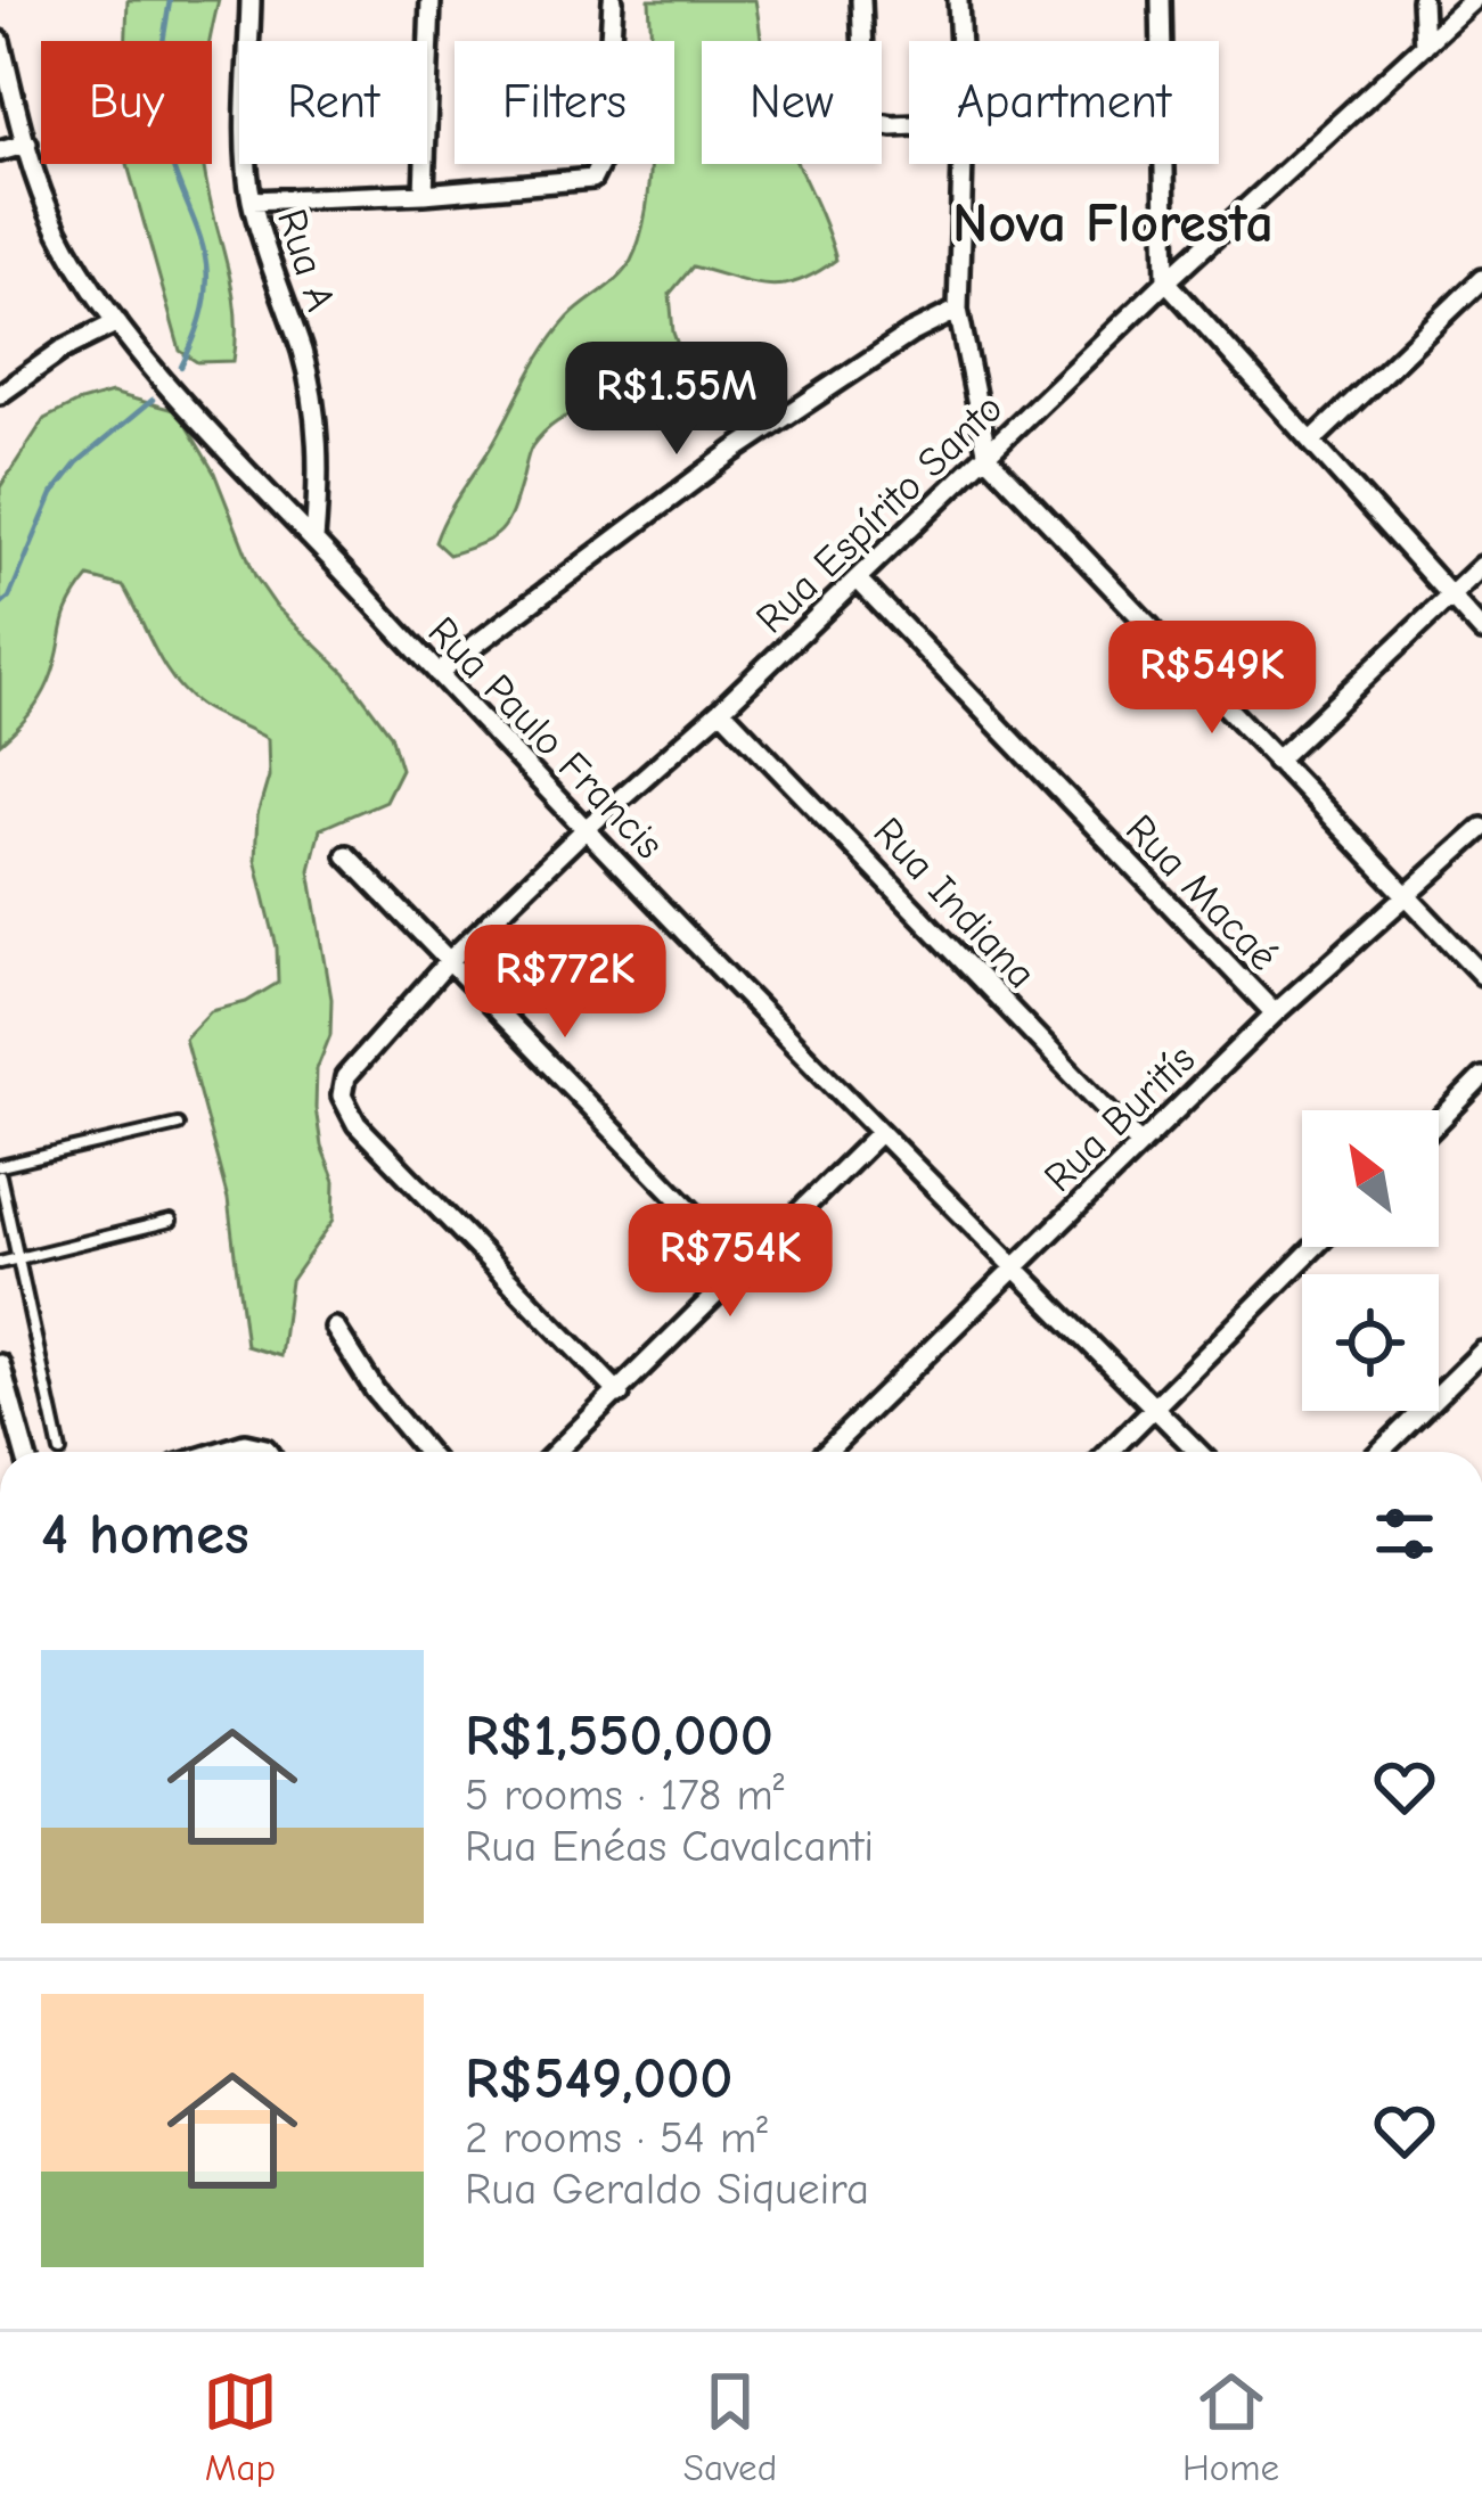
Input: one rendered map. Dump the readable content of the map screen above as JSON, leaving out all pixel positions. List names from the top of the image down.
{
  "streets": {
    "street": [
      "Rua A",
      "Rua Espírito Santo",
      "Rua Paulo Francis",
      "Rua Macaé",
      "Rua Indiana",
      "Rua Buritís"
    ]
  },
  "crossings": [
    ["Rua A", "Rua Paulo Francis"],
    ["Rua Espírito Santo", "Rua Paulo Francis"],
    ["Rua Espírito Santo", "Rua Macaé"],
    ["Rua Espírito Santo", "Rua Indiana"],
    ["Rua Paulo Francis", "Rua Buritís"],
    ["Rua Macaé", "Rua Buritís"],
    ["Rua Indiana", "Rua Buritís"]
  ],
  "districts": ["Nova Floresta"],
  "north": "top left",
  "page": {
    "chip": [
      "Buy",
      "Rent",
      "Filters",
      "New",
      "Apartment"
    ],
    "price": [
      "R$1.55M",
      "R$549K",
      "R$772K",
      "R$754K"
    ],
    "heading": "4 homes",
    "list": [
      {
        "name": "R$1,550,000",
        "note": "5 rooms · 178 m² · Rua Enéas Cavalcanti"
      },
      {
        "name": "R$549,000",
        "note": "2 rooms · 54 m² · Rua Geraldo Siqueira"
      }
    ],
    "tabs": ["Map", "Saved", "Home"]
  }
}
